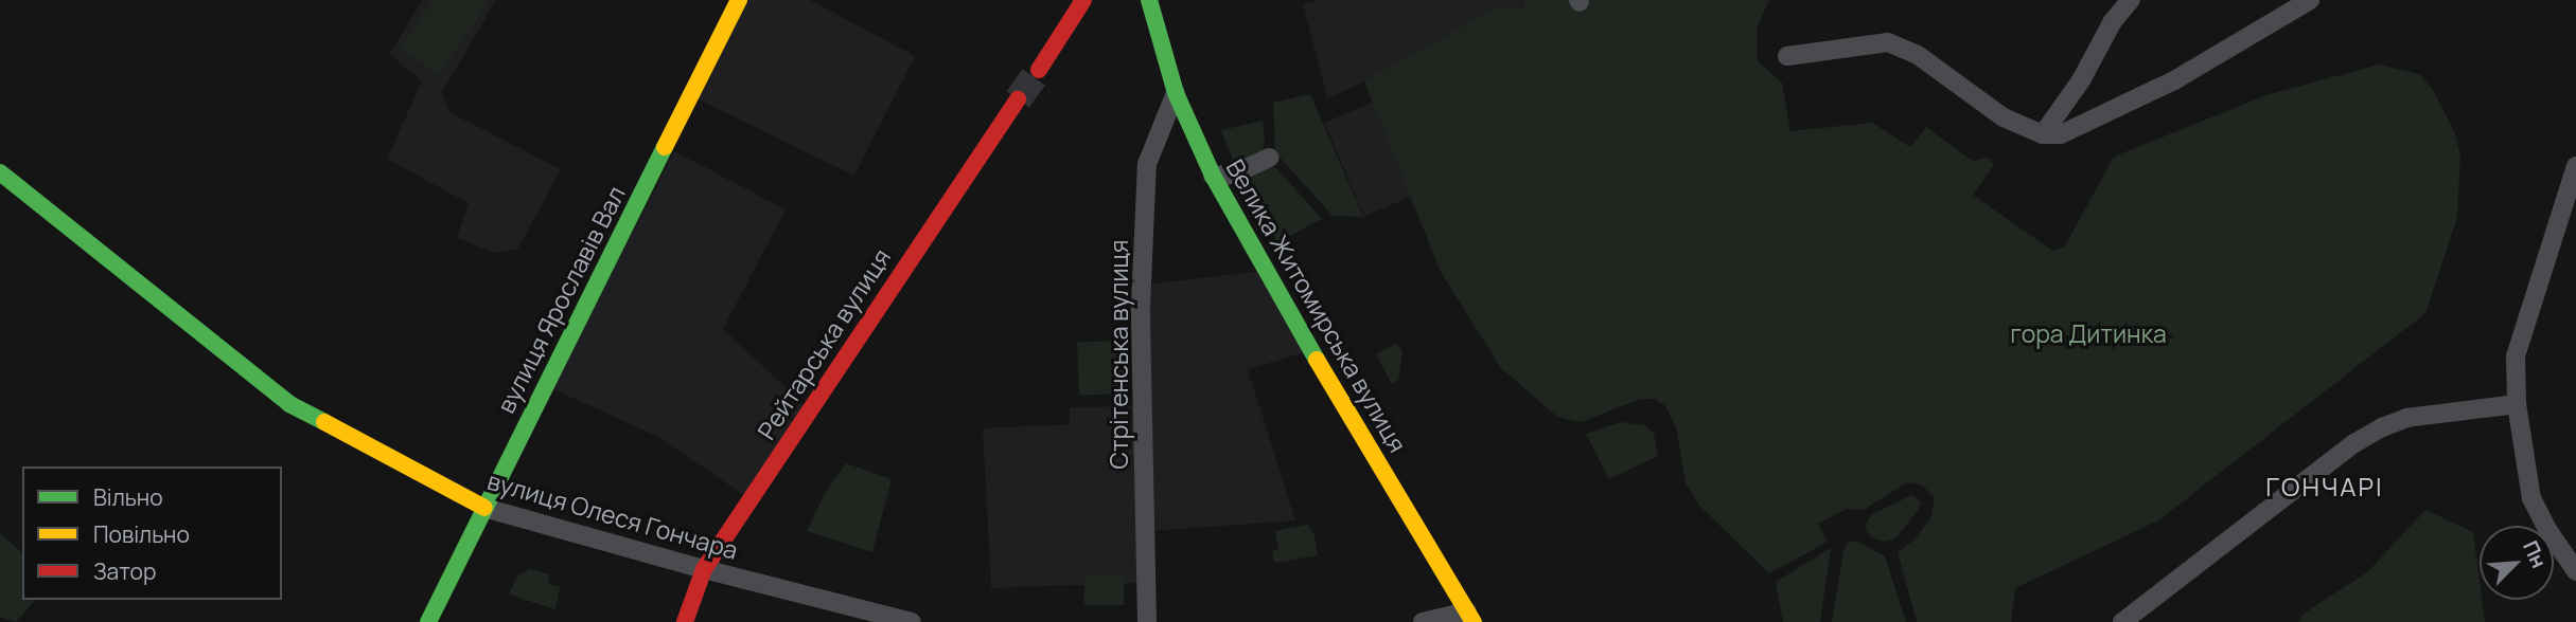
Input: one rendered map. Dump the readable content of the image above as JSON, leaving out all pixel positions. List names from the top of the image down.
{
  "streets": {
    "street": [
      "вулиця Ярославів Вал",
      "Велика Житомирська вулиця",
      "Рейтарська вулиця",
      "Стрітенська вулиця",
      "вулиця Олеся Гончара"
    ]
  },
  "crossings": [
    ["вулиця Ярославів Вал", "вулиця Олеся Гончара"],
    ["Велика Житомирська вулиця", "Стрітенська вулиця"],
    ["Рейтарська вулиця", "вулиця Олеся Гончара"]
  ],
  "districts": ["ГОНЧАРІ"],
  "parks": ["гора Дитинка"],
  "legend": ["Вільно", "Повільно", "Затор"],
  "north": "top right"
}
